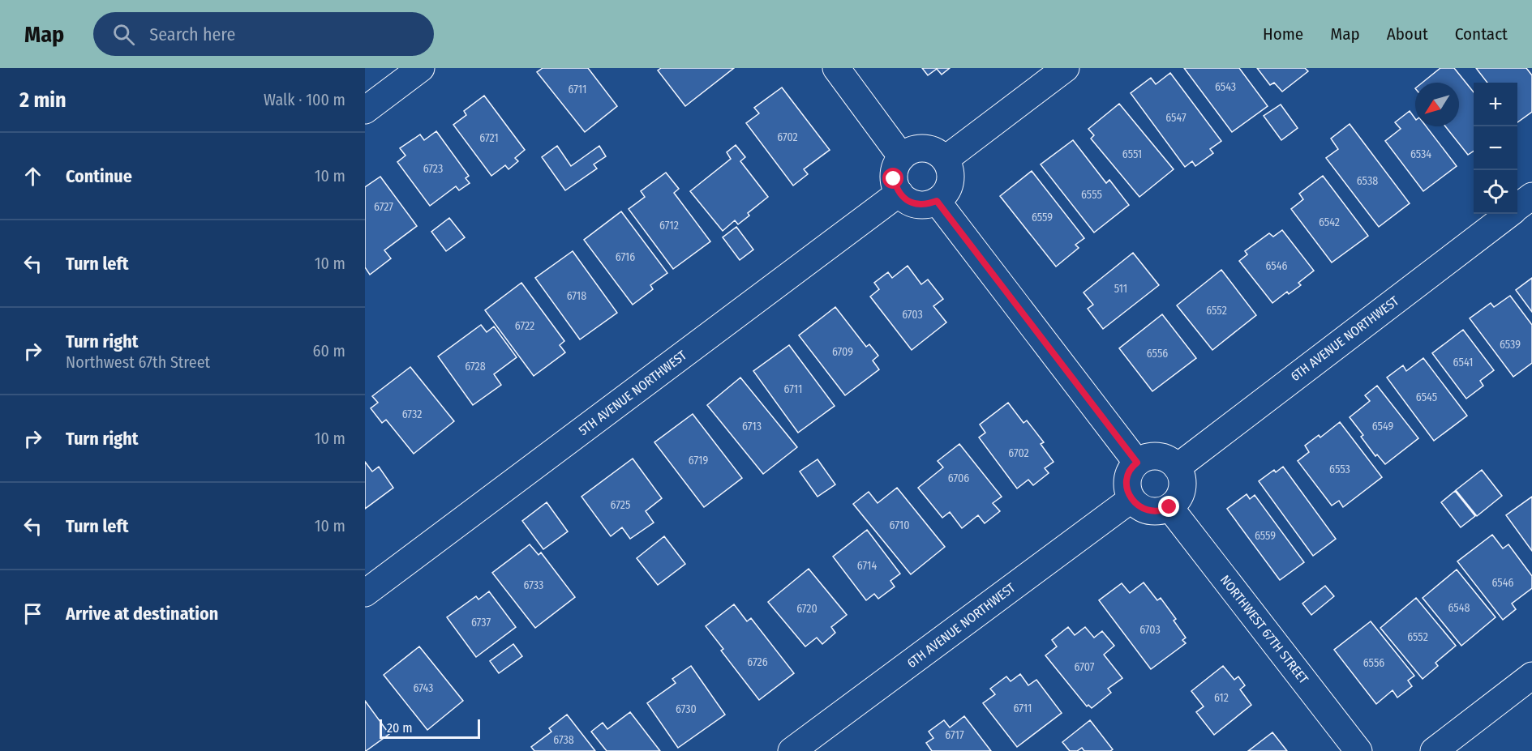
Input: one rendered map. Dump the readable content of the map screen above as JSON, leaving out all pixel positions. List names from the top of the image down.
{
  "streets": {
    "street": ["6TH AVENUE NORTHWEST", "5TH AVENUE NORTHWEST", "NORTHWEST 67TH STREET"]
  },
  "crossings": [
    ["6TH AVENUE NORTHWEST", "NORTHWEST 67TH STREET"]
  ],
  "house_numbers": [
    "6543",
    "6711",
    "6547",
    "6702",
    "6721",
    "6551",
    "6534",
    "6723",
    "6538",
    "6555",
    "6727",
    "6559",
    "6542",
    "6712",
    "6716",
    "6546",
    "511",
    "6718",
    "6552",
    "6703",
    "6722",
    "6539",
    "6709",
    "6556",
    "6541",
    "6728",
    "6711",
    "6545",
    "6732",
    "6713",
    "6549",
    "6702",
    "6719",
    "6553",
    "6706",
    "6725",
    "6710",
    "6559",
    "6714",
    "6546",
    "6733",
    "6548",
    "6720",
    "6737",
    "6703",
    "6552",
    "6726",
    "6556",
    "6707",
    "6743",
    "612",
    "6711",
    "6730",
    "6717",
    "6738"
  ],
  "scale_bar": "20 m",
  "north": "bottom left",
  "page": {
    "header": "Map",
    "search": "Search here",
    "nav": [
      "Home",
      "Map",
      "About",
      "Contact"
    ],
    "heading": ["2 min", "Walk · 100 m"],
    "map_buttons": ["+", "−"],
    "list": [
      ["Continue", "10 m"],
      ["Turn left", "10 m"],
      ["Turn right", "Northwest 67th Street", "60 m"],
      ["Turn right", "10 m"],
      ["Turn left", "10 m"],
      "Arrive at destination"
    ],
    "scale": "20 m"
  }
}
